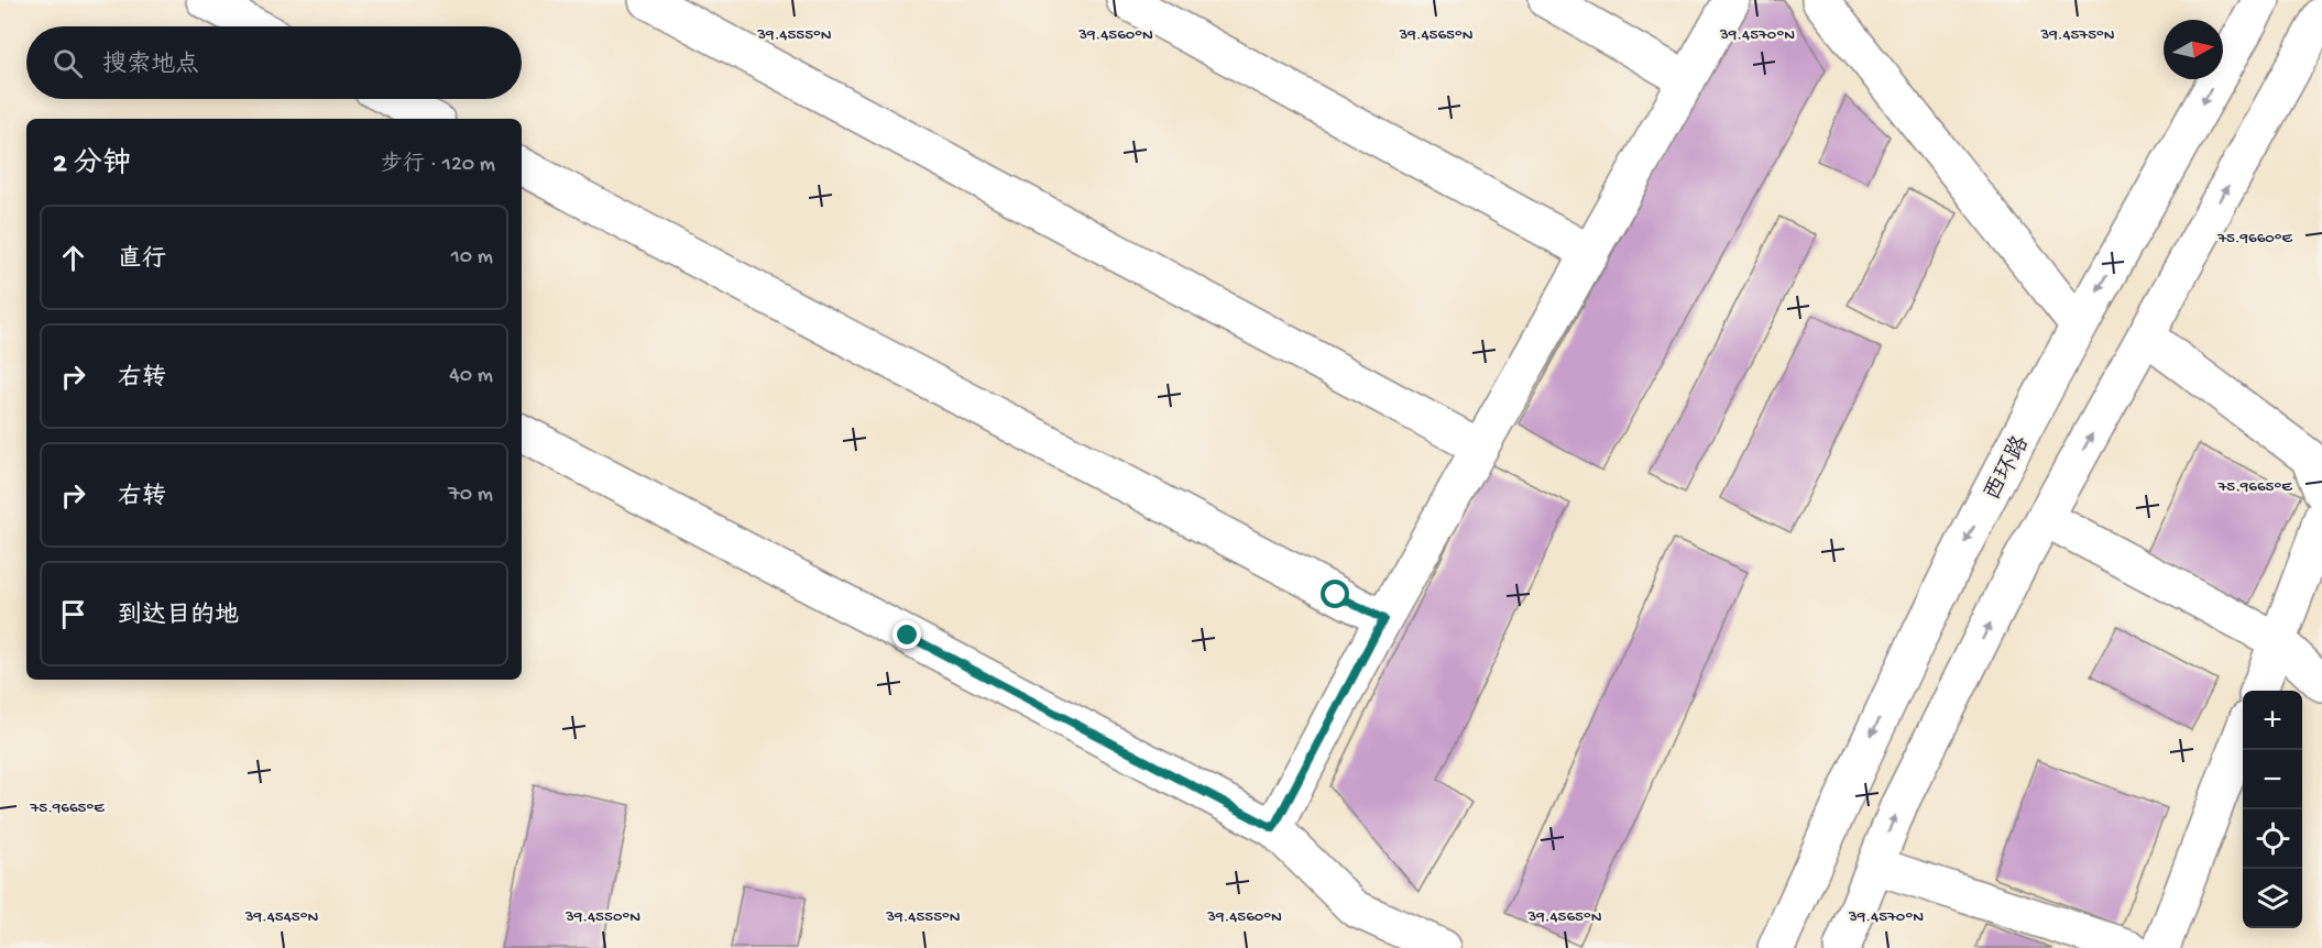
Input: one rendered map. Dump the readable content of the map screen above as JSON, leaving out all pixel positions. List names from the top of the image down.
{
  "streets": {
    "street": ["西环路"]
  },
  "north": "right",
  "page": {
    "search": "搜索地点",
    "heading": ["2 分钟", "步行 · 120 m"],
    "list": [
      ["直行", "10 m"],
      ["右转", "40 m"],
      ["右转", "70 m"],
      "到达目的地"
    ],
    "map_buttons": ["+", "−"]
  },
  "coordinates": [
    "39.4555°N",
    "39.4560°N",
    "39.4565°N",
    "39.4570°N",
    "39.4575°N",
    "75.9660°E",
    "75.9665°E",
    "39.4545°N",
    "39.4550°N"
  ]
}
